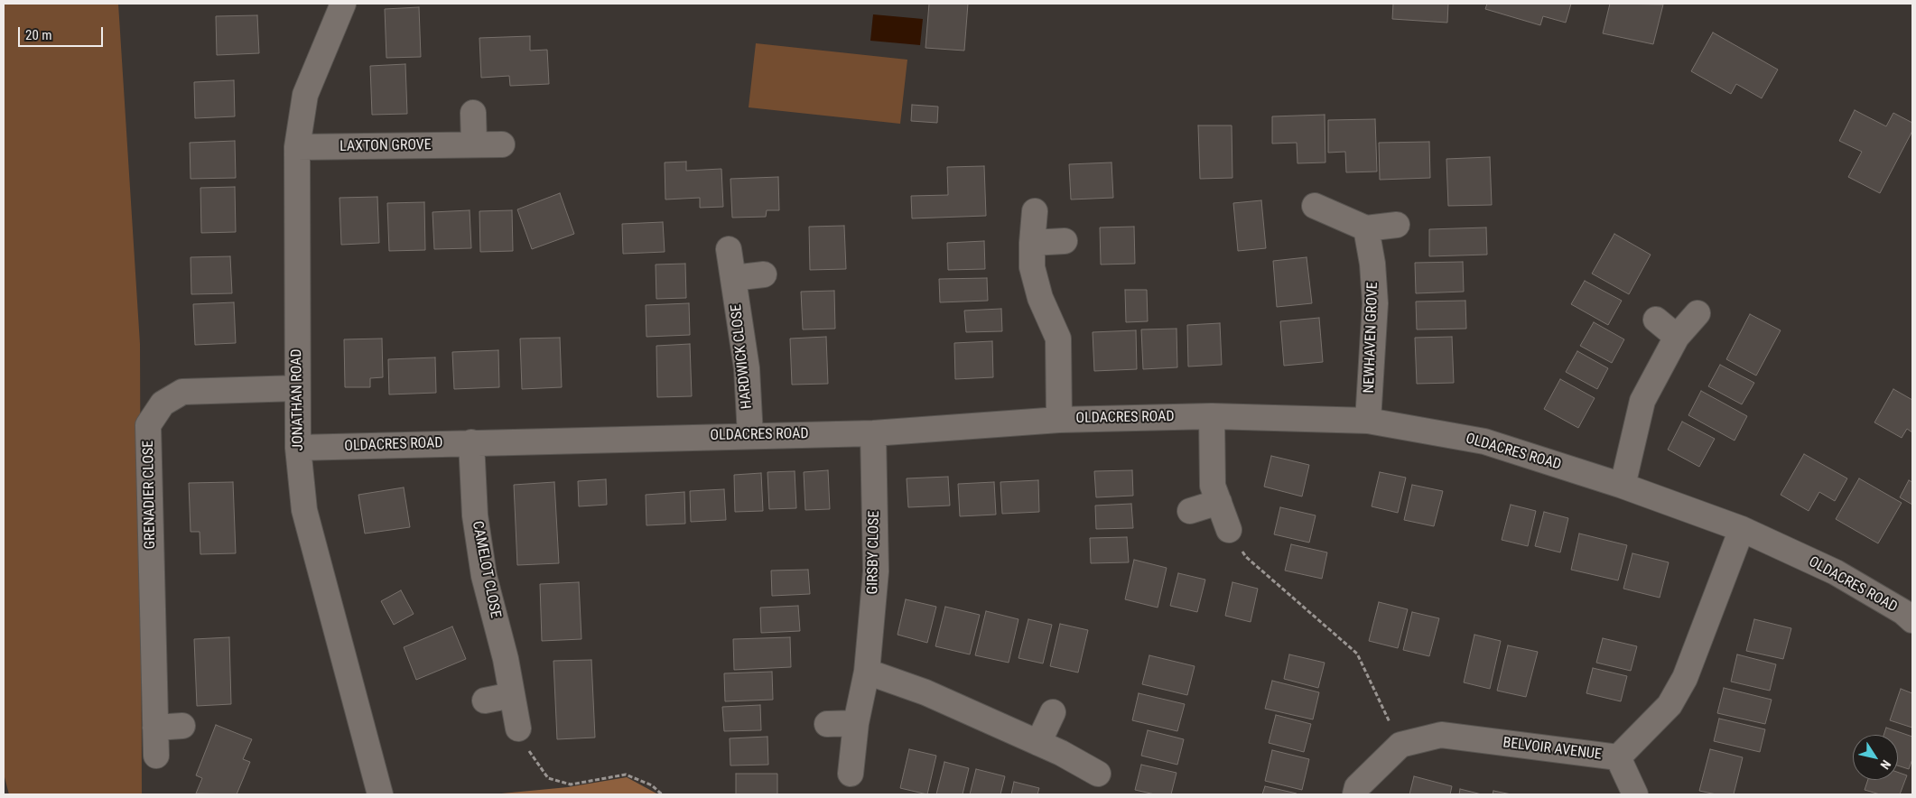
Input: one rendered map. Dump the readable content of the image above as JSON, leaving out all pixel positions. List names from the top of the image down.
{
  "streets": {
    "street": [
      "LAXTON GROVE",
      "NEWHAVEN GROVE",
      "HARDWICK CLOSE",
      "JONATHAN ROAD",
      "OLDACRES ROAD",
      "GRENADIER CLOSE",
      "GIRSBY CLOSE",
      "CAMELOT CLOSE",
      "BELVOIR AVENUE"
    ]
  },
  "crossings": [
    ["LAXTON GROVE", "JONATHAN ROAD"],
    ["NEWHAVEN GROVE", "OLDACRES ROAD"],
    ["HARDWICK CLOSE", "OLDACRES ROAD"],
    ["JONATHAN ROAD", "OLDACRES ROAD"],
    ["JONATHAN ROAD", "GRENADIER CLOSE"],
    ["OLDACRES ROAD", "GIRSBY CLOSE"],
    ["OLDACRES ROAD", "CAMELOT CLOSE"],
    ["OLDACRES ROAD", "BELVOIR AVENUE"]
  ],
  "scale_bar": "20 m",
  "north": "bottom right"
}
